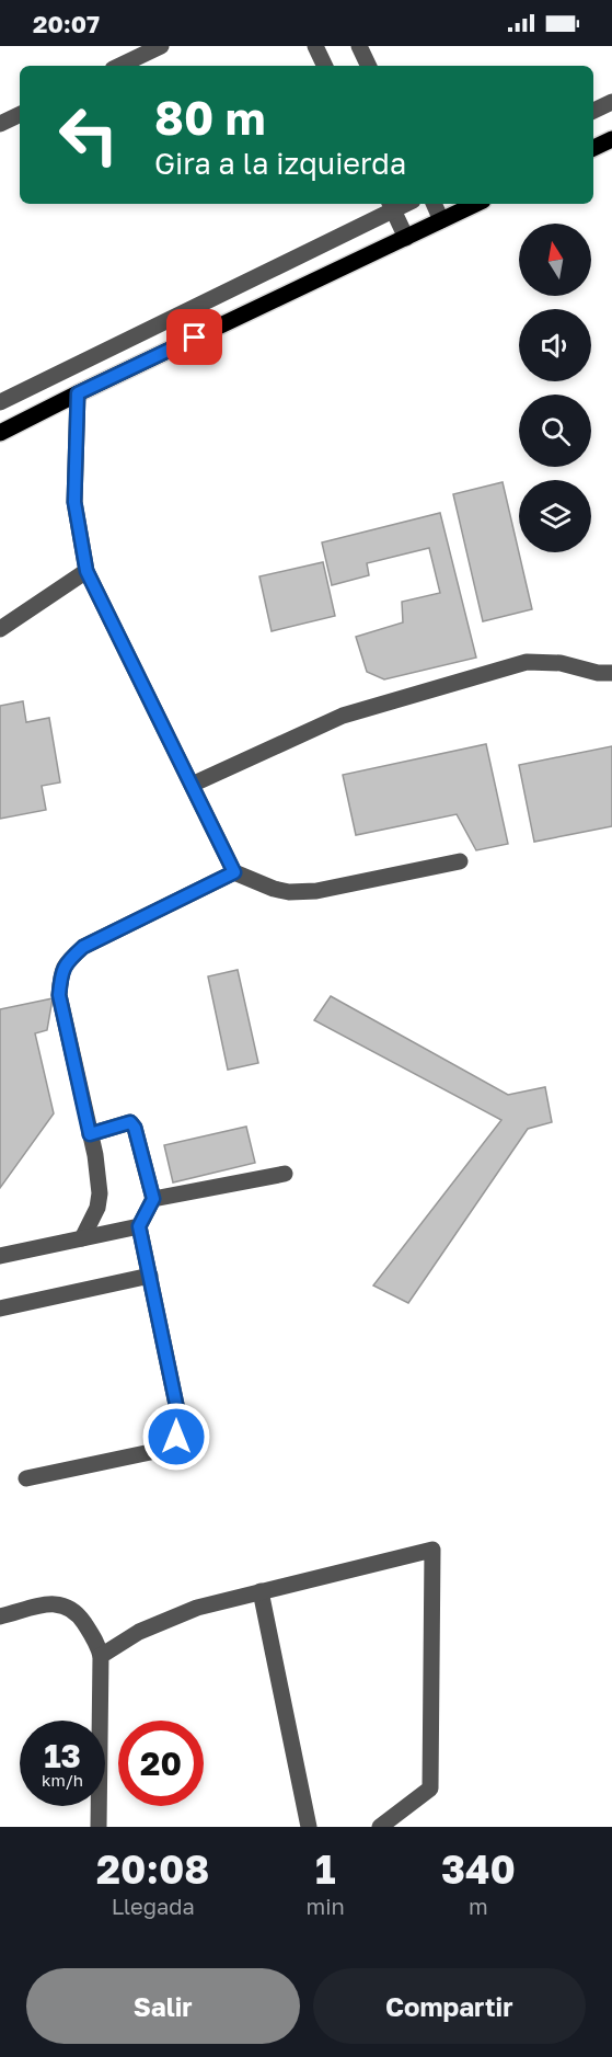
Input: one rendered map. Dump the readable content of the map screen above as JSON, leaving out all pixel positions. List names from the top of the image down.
{
  "north": "top",
  "page": {
    "status": "20:07",
    "turn": ["80 m", "Gira a la izquierda"],
    "speed": "13 km/h",
    "limit": "20",
    "eta": [
      "20:08",
      "Llegada",
      "1",
      "min",
      "340",
      "m"
    ],
    "buttons": ["Salir", "Compartir"]
  }
}
